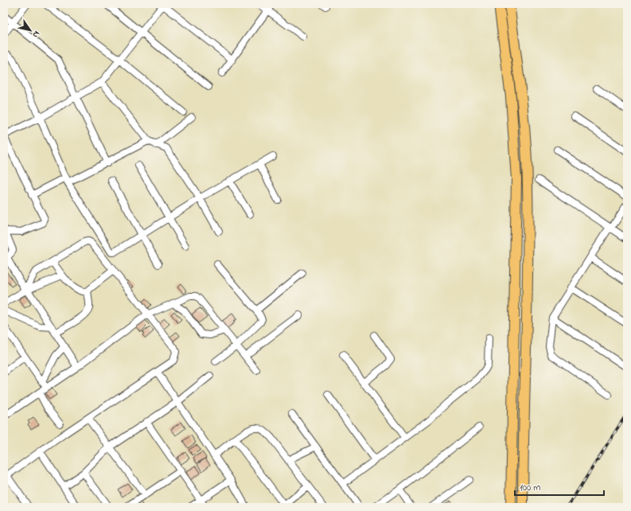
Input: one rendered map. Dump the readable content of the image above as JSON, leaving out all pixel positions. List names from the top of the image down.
{
  "scale_bar": "100 m",
  "north": "bottom right"
}
